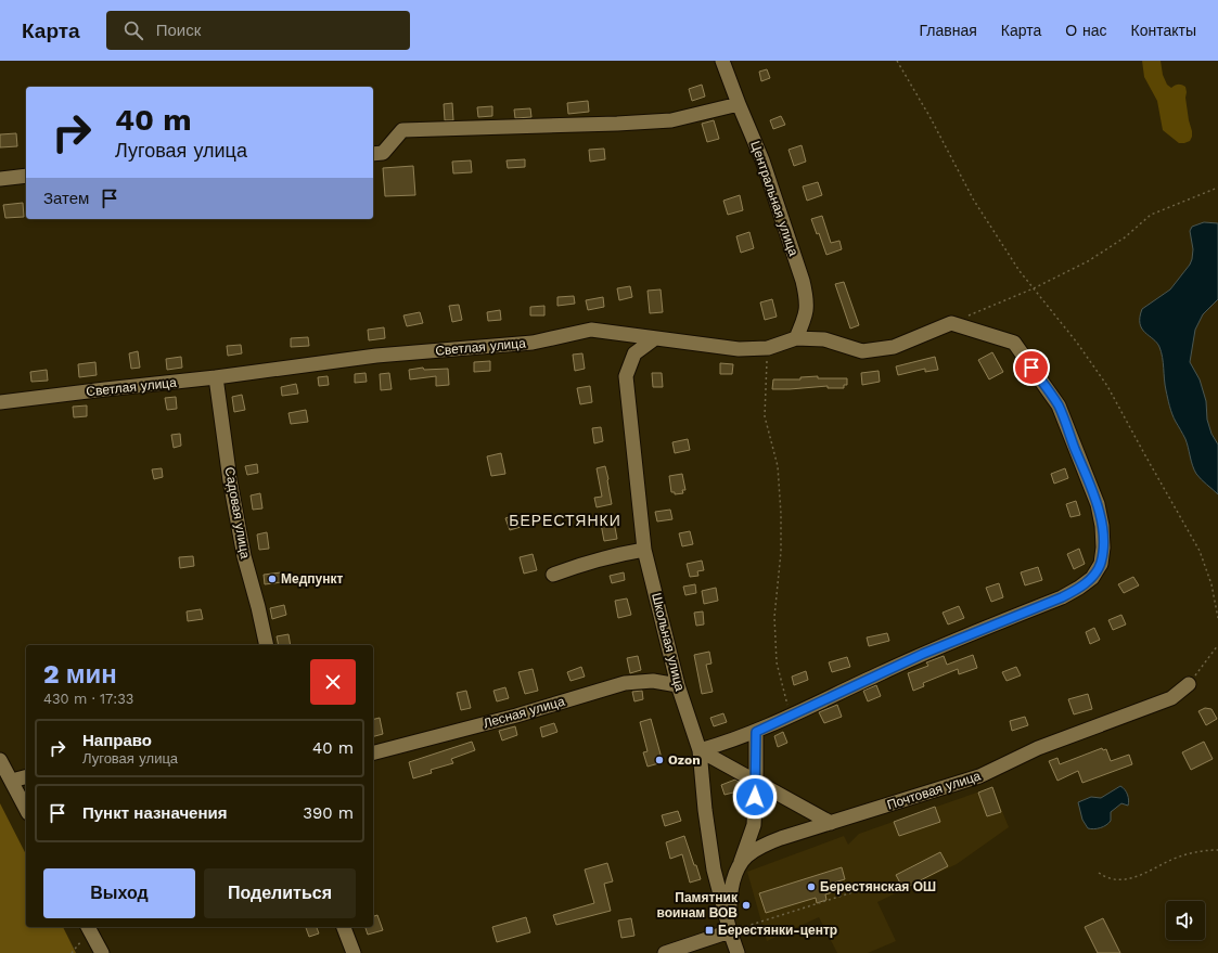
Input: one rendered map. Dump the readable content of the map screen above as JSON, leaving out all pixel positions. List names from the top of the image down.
{
  "streets": {
    "street": [
      "Центральная улица",
      "Светлая улица",
      "Садовая улица",
      "Школьная улица",
      "Лесная улица",
      "Почтовая улица"
    ]
  },
  "crossings": [
    ["Центральная улица", "Светлая улица"],
    ["Светлая улица", "Садовая улица"],
    ["Светлая улица", "Школьная улица"],
    ["Школьная улица", "Лесная улица"],
    ["Школьная улица", "Почтовая улица"]
  ],
  "districts": ["БЕРЕСТЯНКИ"],
  "places": {
    "other": [
      "Медпункт",
      "Ozon",
      "Берестянская ОШ",
      "Памятник воинам ВОВ"
    ],
    "transit": ["Берестянки-центр"]
  },
  "page": {
    "header": "Карта",
    "search": "Поиск",
    "nav": [
      "Главная",
      "Карта",
      "О нас",
      "Контакты"
    ],
    "turn": ["40 m", "Луговая улица"],
    "then": "Затем",
    "heading": ["2 мин", "430 m · 17:33"],
    "list": [
      {
        "name": "Направо",
        "note": "Луговая улица",
        "value": "40 m"
      },
      {
        "name": "Пункт назначения",
        "value": "390 m"
      }
    ],
    "buttons": ["Выход", "Поделиться"]
  }
}
